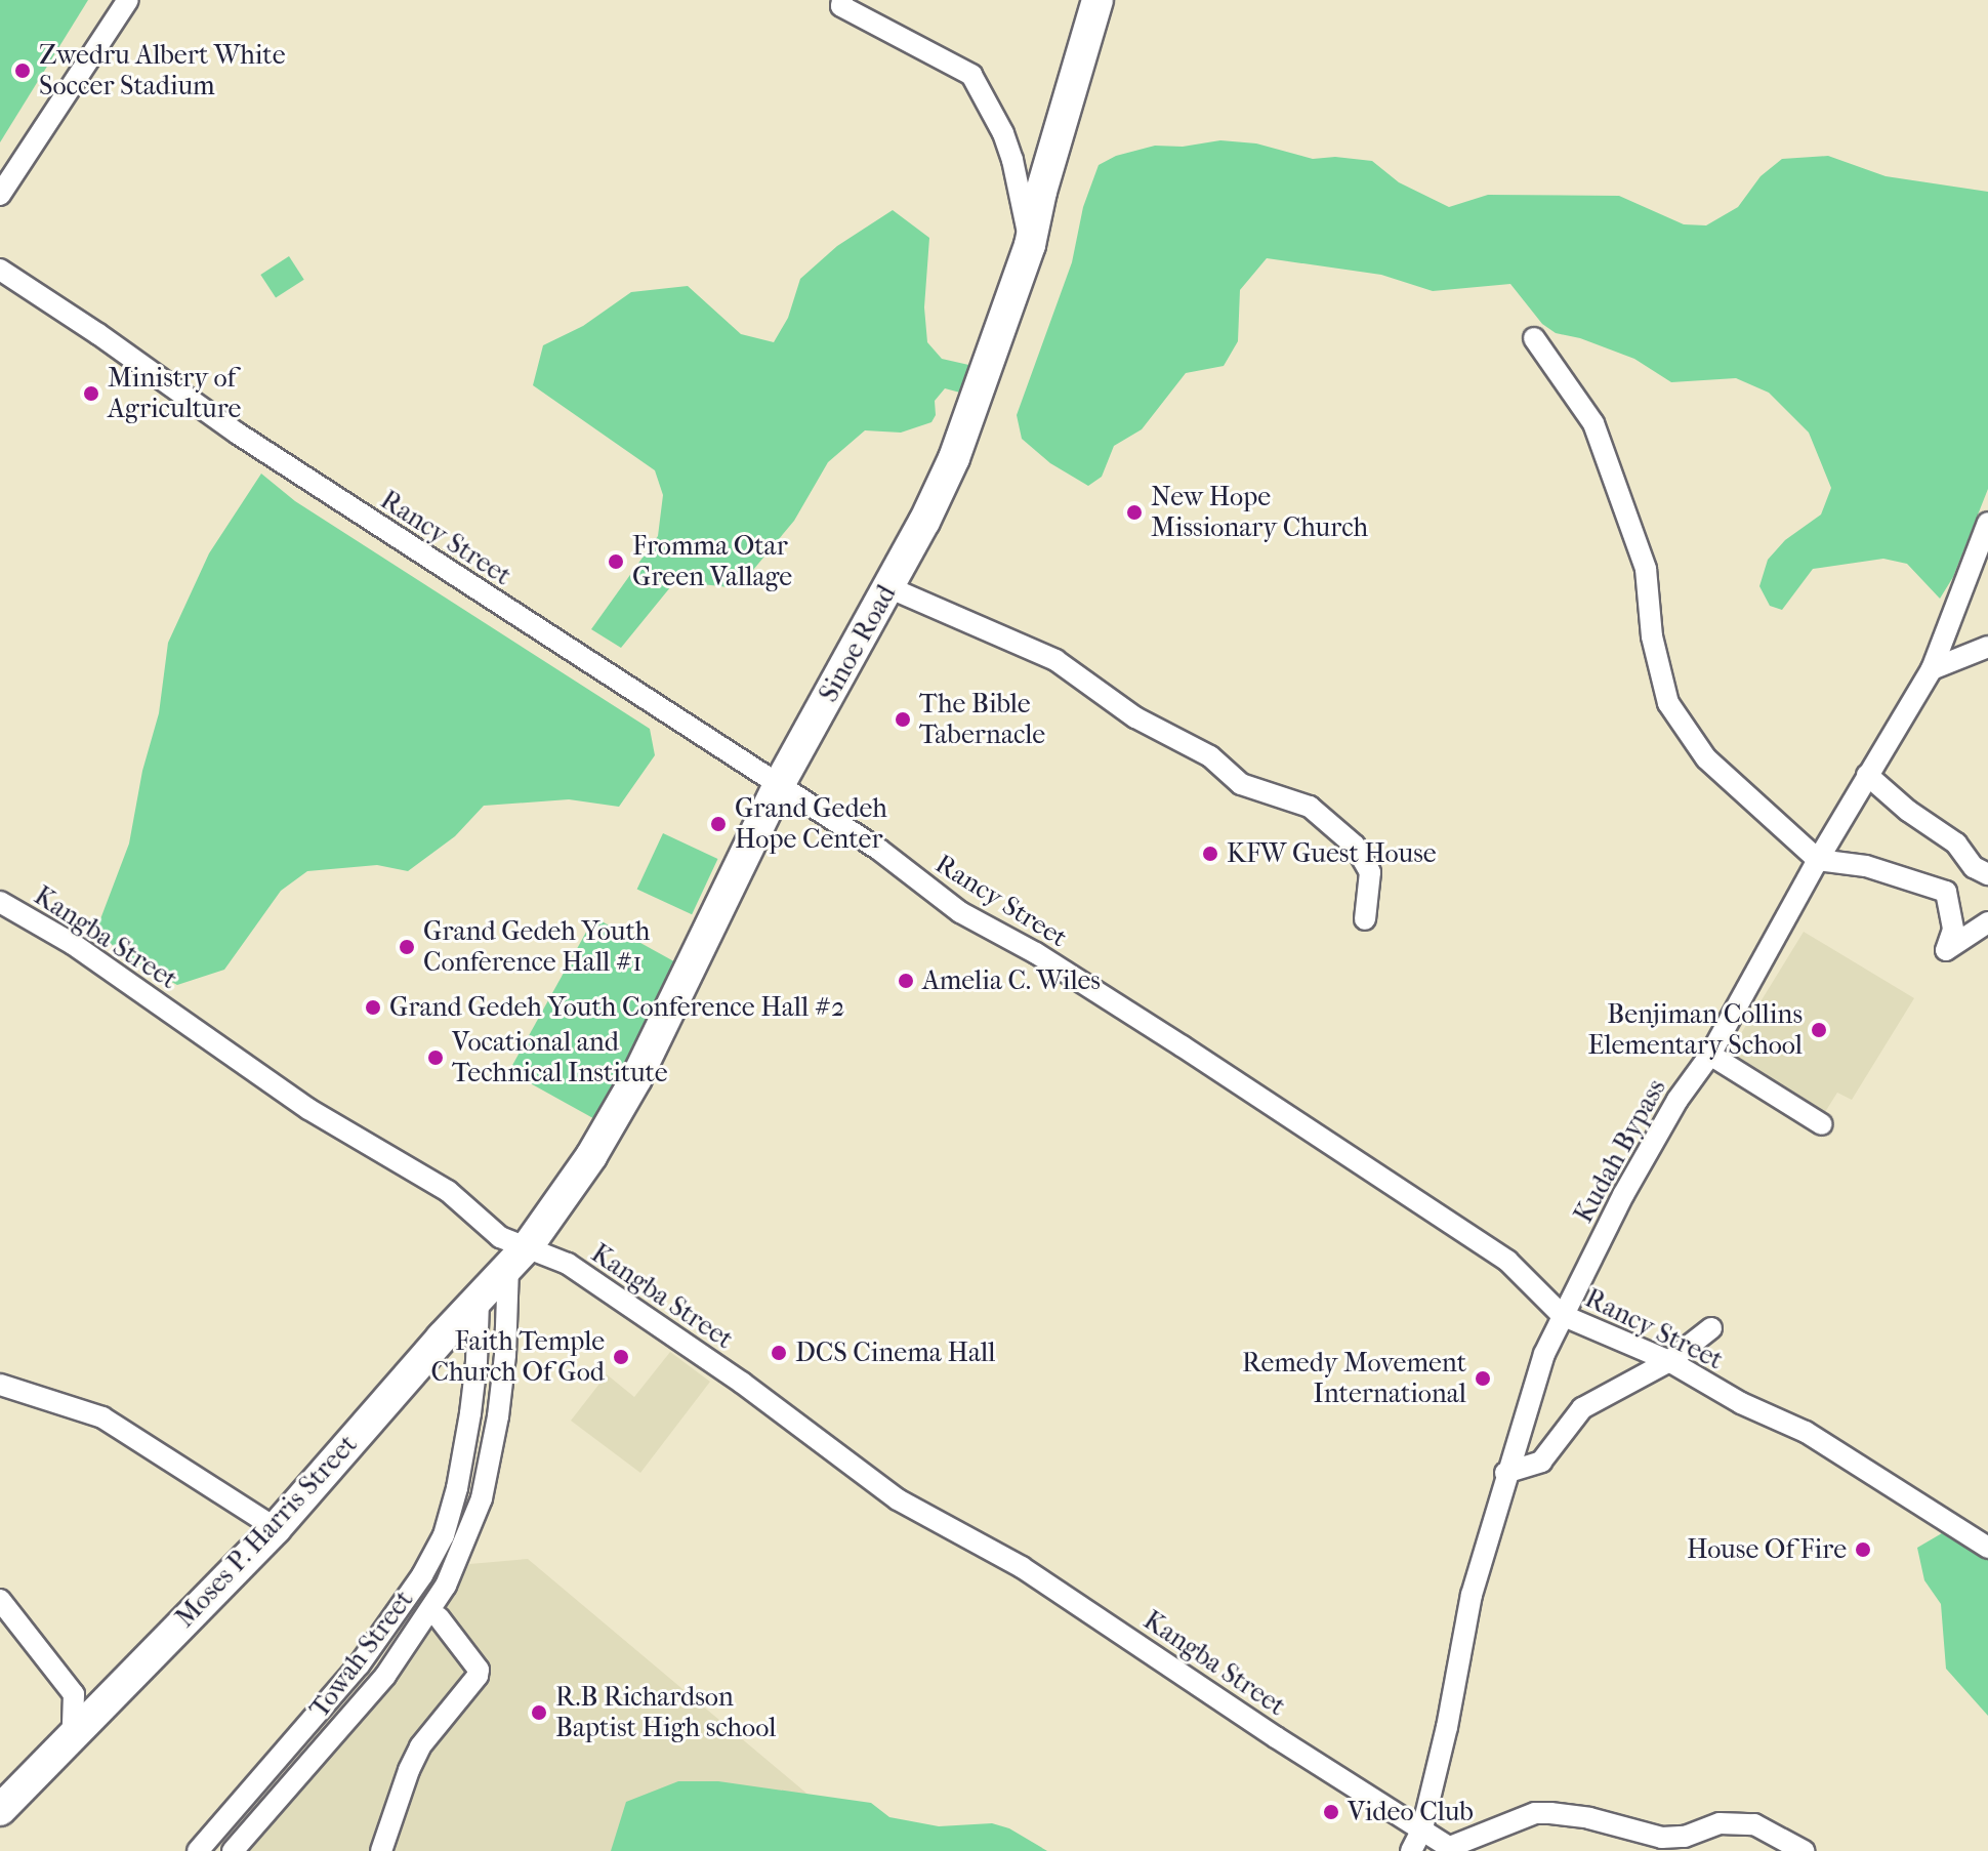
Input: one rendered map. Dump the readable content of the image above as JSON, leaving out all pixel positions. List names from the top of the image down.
{
  "streets": {
    "highway": ["Sinoe Road", "Moses P. Harris Street"],
    "street": [
      "Rancy Street",
      "Kangba Street",
      "Kudah Bypass",
      "Towah Street"
    ]
  },
  "crossings": [
    ["Rancy Street", "Sinoe Road"],
    ["Rancy Street", "Kudah Bypass"],
    ["Sinoe Road", "Kangba Street"],
    ["Sinoe Road", "Moses P. Harris Street"],
    ["Sinoe Road", "Towah Street"],
    ["Kangba Street", "Kudah Bypass"],
    ["Kangba Street", "Moses P. Harris Street"],
    ["Kangba Street", "Towah Street"],
    ["Moses P. Harris Street", "Towah Street"]
  ],
  "places": [
    "Zwedru Albert White Soccer Stadium",
    "Ministry of Agriculture",
    "New Hope Missionary Church",
    "Fromma Otar Green Vallage",
    "The Bible Tabernacle",
    "Grand Gedeh Hope Center",
    "KFW Guest House",
    "Grand Gedeh Youth Conference Hall #1",
    "Amelia C. Wiles",
    "Grand Gedeh Youth Conference Hall #2",
    "Benjiman Collins Elementary School",
    "Vocational and Technical Institute",
    "DCS Cinema Hall",
    "Faith Temple Church Of God",
    "Remedy Movement International",
    "House Of Fire",
    "R.B Richardson Baptist High school",
    "Video Club"
  ]
}
